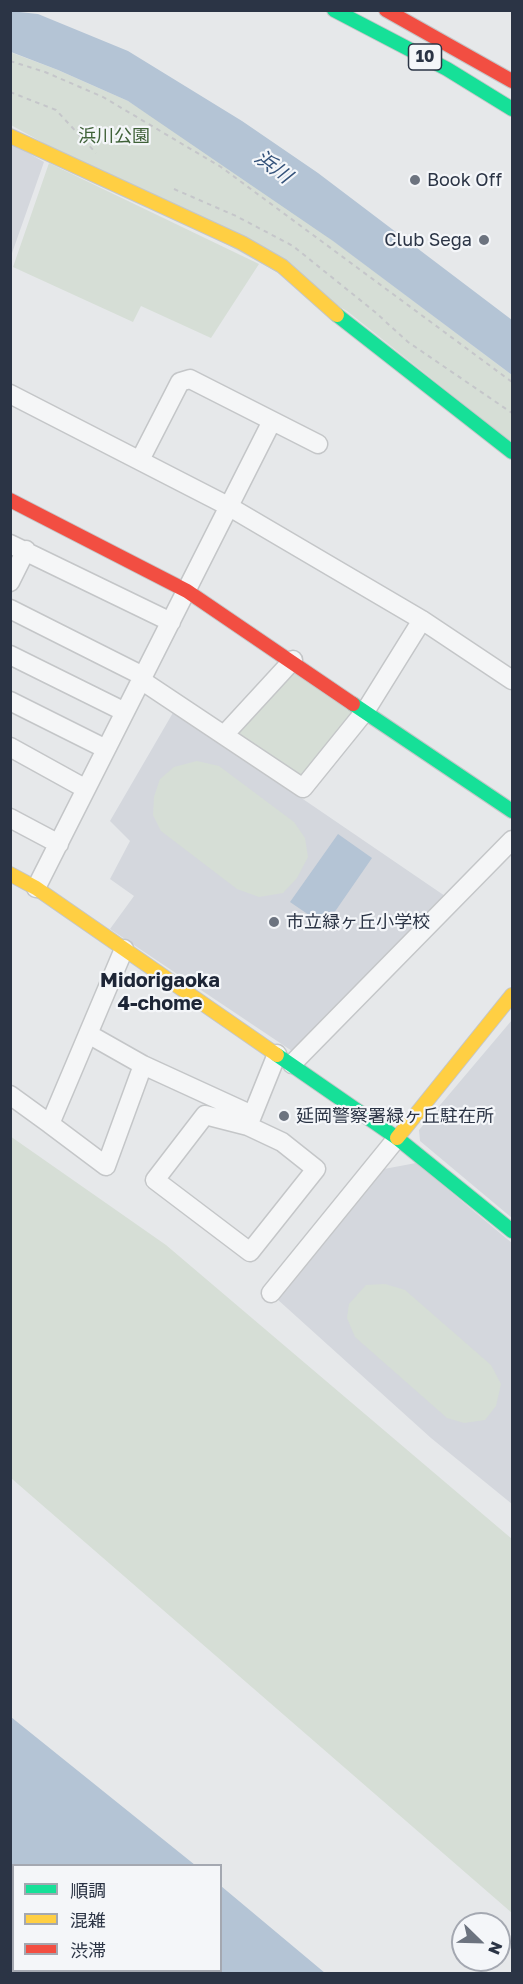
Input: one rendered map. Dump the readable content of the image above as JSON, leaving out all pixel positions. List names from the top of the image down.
{
  "streets": {
    "main road": ["10"]
  },
  "districts": ["Midorigaoka 4-chome"],
  "water": ["浜川"],
  "parks": ["浜川公園"],
  "places": [
    "Book Off",
    "Club Sega",
    "市立緑ヶ丘小学校",
    "延岡警察署緑ヶ丘駐在所"
  ],
  "legend": ["順調", "混雑", "渋滞"],
  "north": "bottom right"
}
